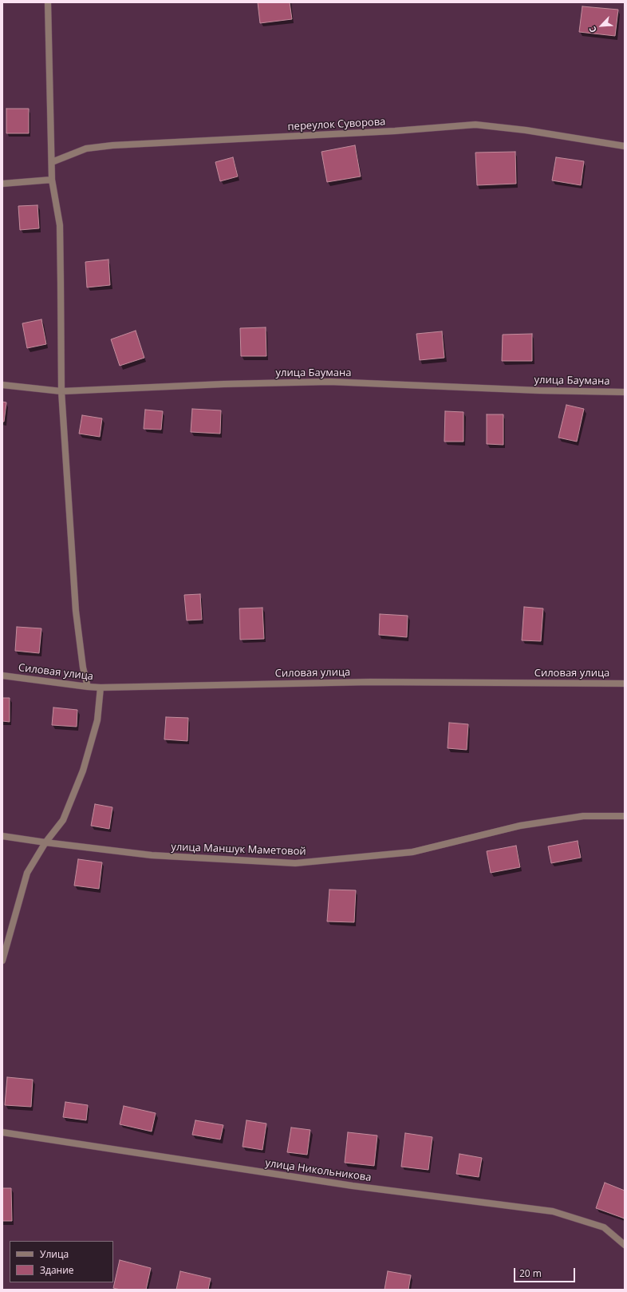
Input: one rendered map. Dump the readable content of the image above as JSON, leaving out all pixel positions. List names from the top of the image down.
{
  "streets": {
    "street": [
      "переулок Суворова",
      "улица Баумана",
      "Силовая улица",
      "улица Маншук Маметовой",
      "улица Никольникова"
    ]
  },
  "legend": ["Улица", "Здание"],
  "scale_bar": "20 m",
  "north": "bottom left"
}
